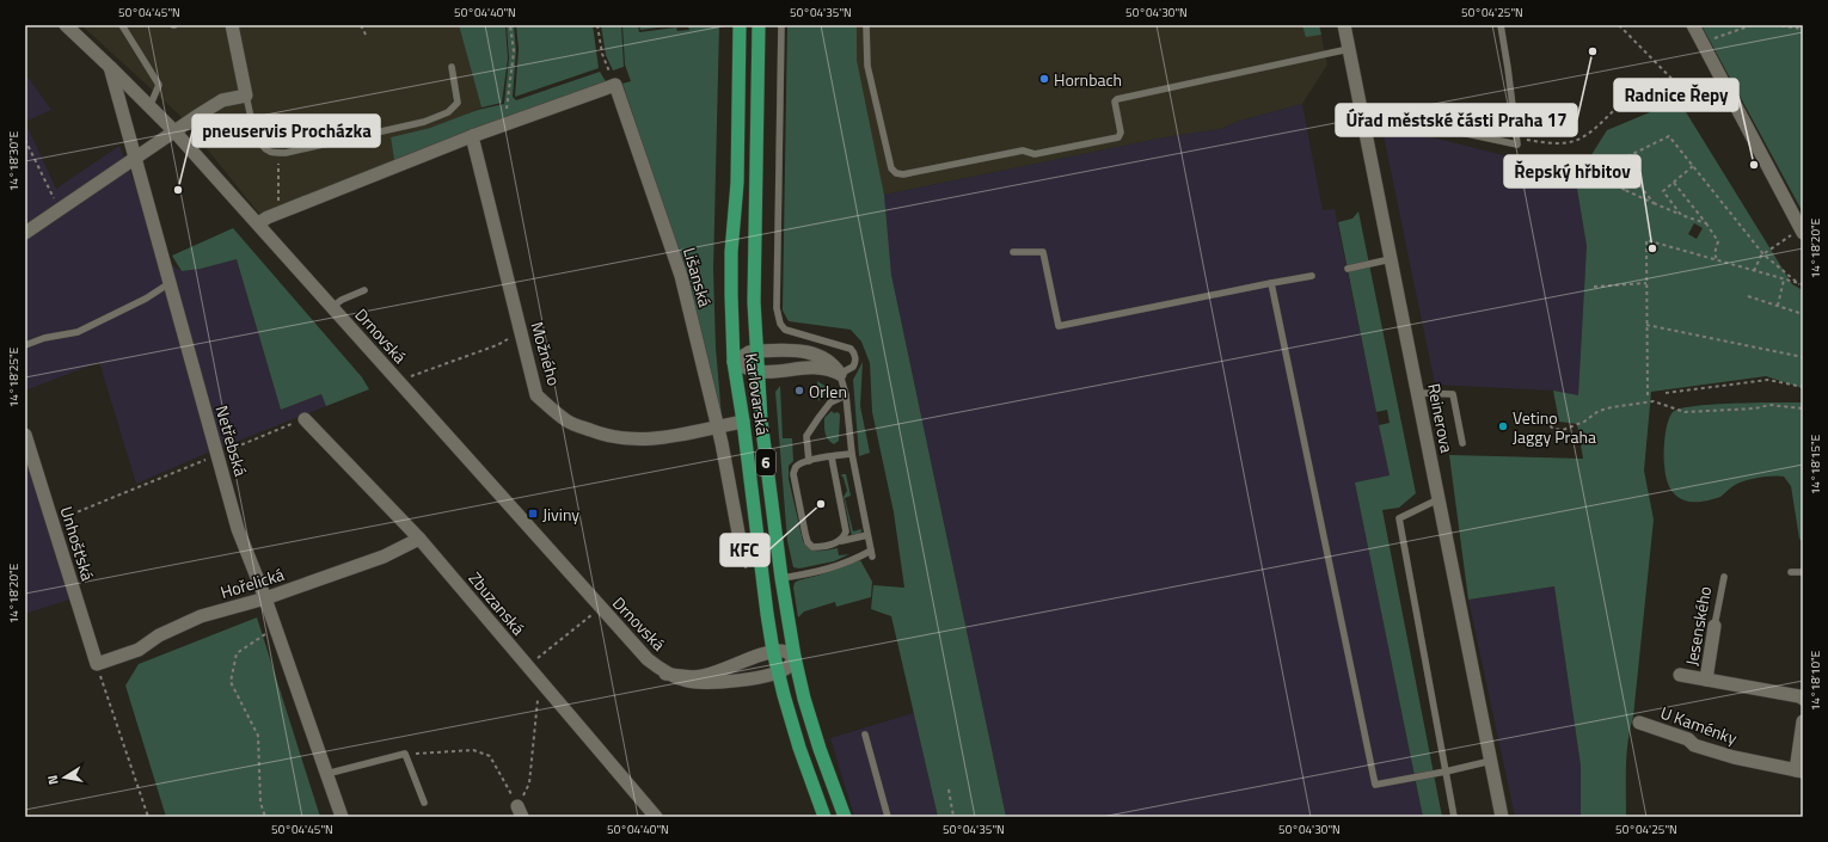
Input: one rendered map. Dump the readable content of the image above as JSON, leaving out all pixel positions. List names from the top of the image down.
{
  "streets": {
    "main road": ["Karlovarská", "6"],
    "street": [
      "Lišanská",
      "Drnovská",
      "Možného",
      "Reinerova",
      "Netřebská",
      "Unhošťská",
      "Hořelická",
      "Zbuzanská",
      "Jesenského",
      "U Kaménky"
    ]
  },
  "crossings": [
    ["Lišanská", "Možného"],
    ["Drnovská", "Karlovarská"],
    ["Drnovská", "Netřebská"],
    ["Možného", "Karlovarská"],
    ["Netřebská", "Hořelická"],
    ["Unhošťská", "Hořelická"],
    ["Hořelická", "Zbuzanská"]
  ],
  "places": {
    "other": [
      "Úřad městské části Praha 17",
      "Hornbach",
      "Radnice Řepy",
      "pneuservis Procházka",
      "Řepský hřbitov",
      "Orlen",
      "Vetino Jaggy Praha",
      "KFC"
    ],
    "transit": ["Jiviny"]
  },
  "north": "left",
  "coordinates": [
    "50°04'45\"N",
    "50°04'40\"N",
    "50°04'35\"N",
    "50°04'30\"N",
    "50°04'25\"N",
    "14°18'30\"E",
    "14°18'20\"E",
    "14°18'25\"E",
    "14°18'15\"E",
    "14°18'10\"E"
  ]
}
